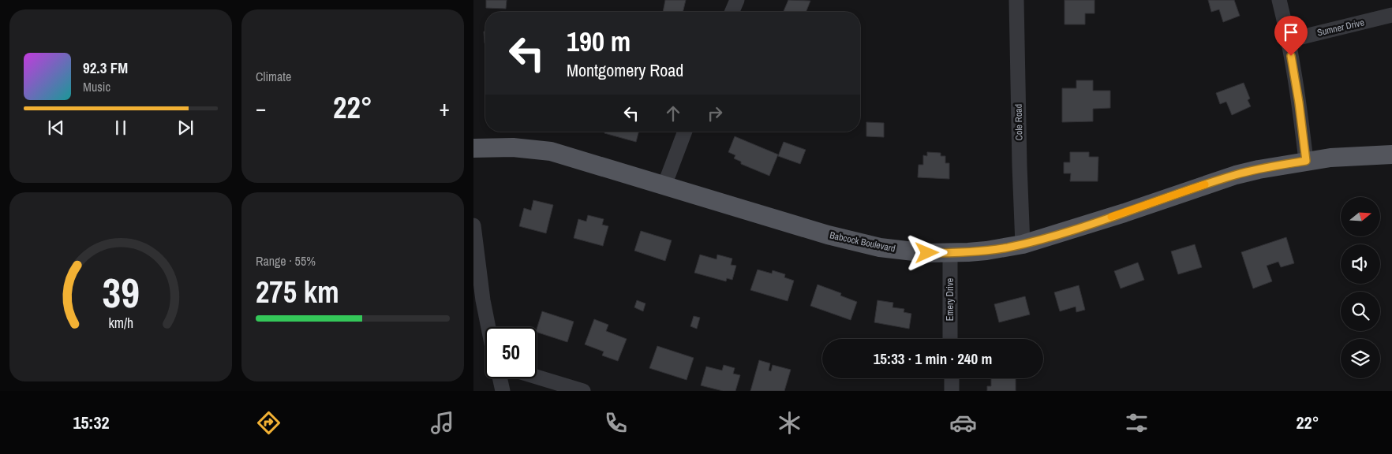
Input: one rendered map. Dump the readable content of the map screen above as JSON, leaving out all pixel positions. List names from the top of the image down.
{
  "streets": {
    "main road": ["Babcock Boulevard"],
    "street": ["Sumner Drive", "Cole Road", "Emery Drive"]
  },
  "crossings": [
    ["Cole Road", "Babcock Boulevard"],
    ["Babcock Boulevard", "Emery Drive"]
  ],
  "north": "right",
  "page": {
    "tile": [
      "Climate",
      ["Range · 55%", "275 km"]
    ],
    "turn": ["190 m", "Montgomery Road"],
    "song": ["92.3 FM", "Music"],
    "heat": ["−", "22°", "+"],
    "limit": "50",
    "trip": "15:33 · 1 min · 240 m",
    "tabs": ["15:32", "22°"],
    "gauge": ["39", "km/h"]
  }
}
